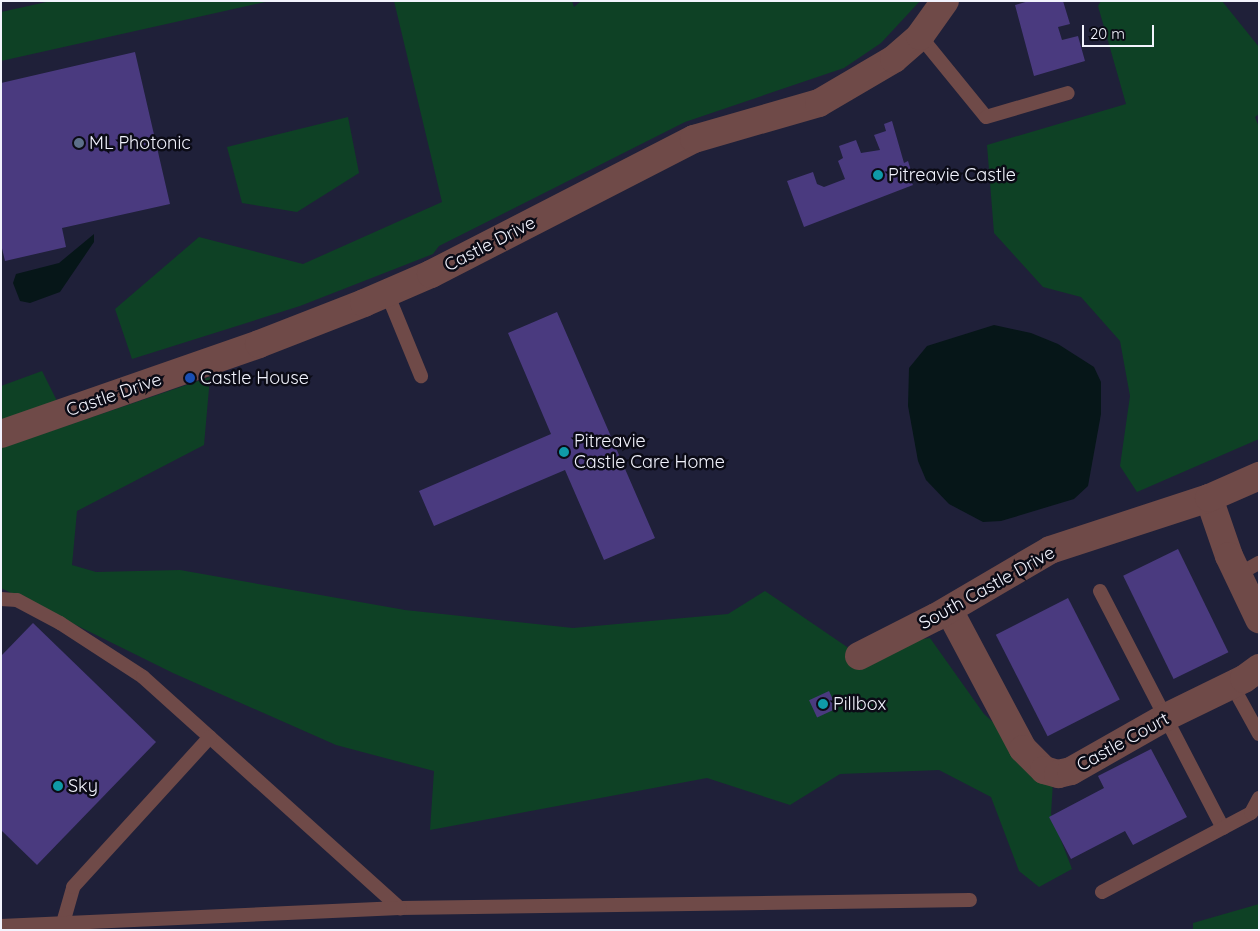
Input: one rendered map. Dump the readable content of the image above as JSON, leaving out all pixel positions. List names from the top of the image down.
{
  "streets": {
    "street": ["Castle Drive", "South Castle Drive", "Castle Court"]
  },
  "crossings": [
    ["South Castle Drive", "Castle Court"]
  ],
  "places": [
    "ML Photonic",
    "Pitreavie Castle",
    "Castle House",
    "Pitreavie Castle Care Home",
    "Pillbox",
    "Sky"
  ],
  "scale_bar": "20 m"
}
